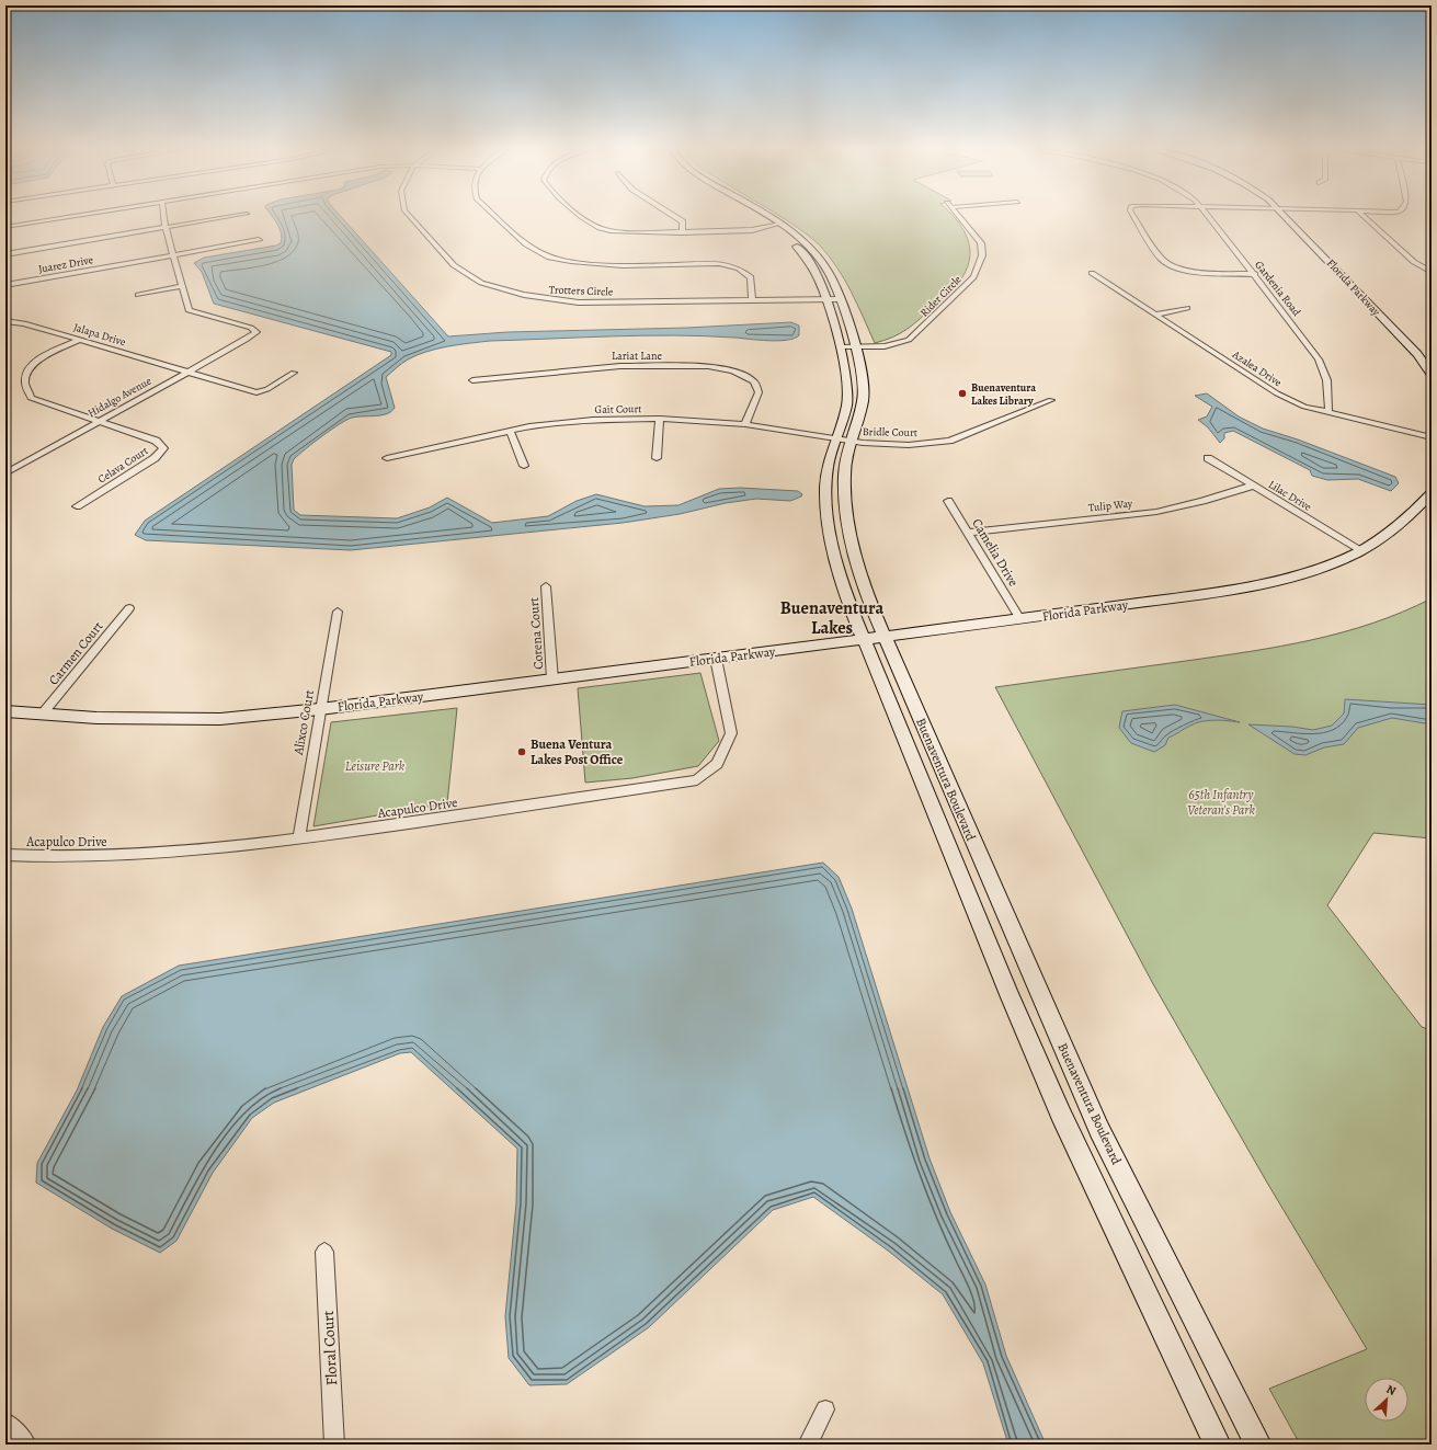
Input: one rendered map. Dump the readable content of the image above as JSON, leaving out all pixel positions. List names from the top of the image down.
{
  "streets": {
    "main road": ["Florida Parkway", "Buenaventura Boulevard"],
    "street": [
      "Juarez Drive",
      "Gardenia Road",
      "Trotters Circle",
      "Rider Circle",
      "Jalapa Drive",
      "Lariat Lane",
      "Azalea Drive",
      "Hidalgo Avenue",
      "Gait Court",
      "Bridle Court",
      "Celava Court",
      "Lilac Drive",
      "Tulip Way",
      "Camelia Drive",
      "Corena Court",
      "Carmen Court",
      "Alixco Court",
      "Acapulco Drive",
      "Floral Court"
    ]
  },
  "crossings": [
    ["Florida Parkway", "Lilac Drive"],
    ["Florida Parkway", "Camelia Drive"],
    ["Florida Parkway", "Corena Court"],
    ["Florida Parkway", "Carmen Court"],
    ["Florida Parkway", "Alixco Court"],
    ["Florida Parkway", "Buenaventura Boulevard"],
    ["Florida Parkway", "Acapulco Drive"],
    ["Gardenia Road", "Azalea Drive"],
    ["Trotters Circle", "Buenaventura Boulevard"],
    ["Rider Circle", "Buenaventura Boulevard"],
    ["Jalapa Drive", "Hidalgo Avenue"],
    ["Lariat Lane", "Gait Court"],
    ["Hidalgo Avenue", "Celava Court"],
    ["Gait Court", "Bridle Court"],
    ["Gait Court", "Buenaventura Boulevard"],
    ["Bridle Court", "Buenaventura Boulevard"],
    ["Lilac Drive", "Tulip Way"],
    ["Tulip Way", "Camelia Drive"],
    ["Alixco Court", "Acapulco Drive"]
  ],
  "districts": ["Buenaventura Lakes"],
  "parks": ["Leisure Park", "65th Infantry Veteran's Park"],
  "places": ["Buenaventura Lakes Library", "Buena Ventura Lakes Post Office"],
  "north": "top right"
}
